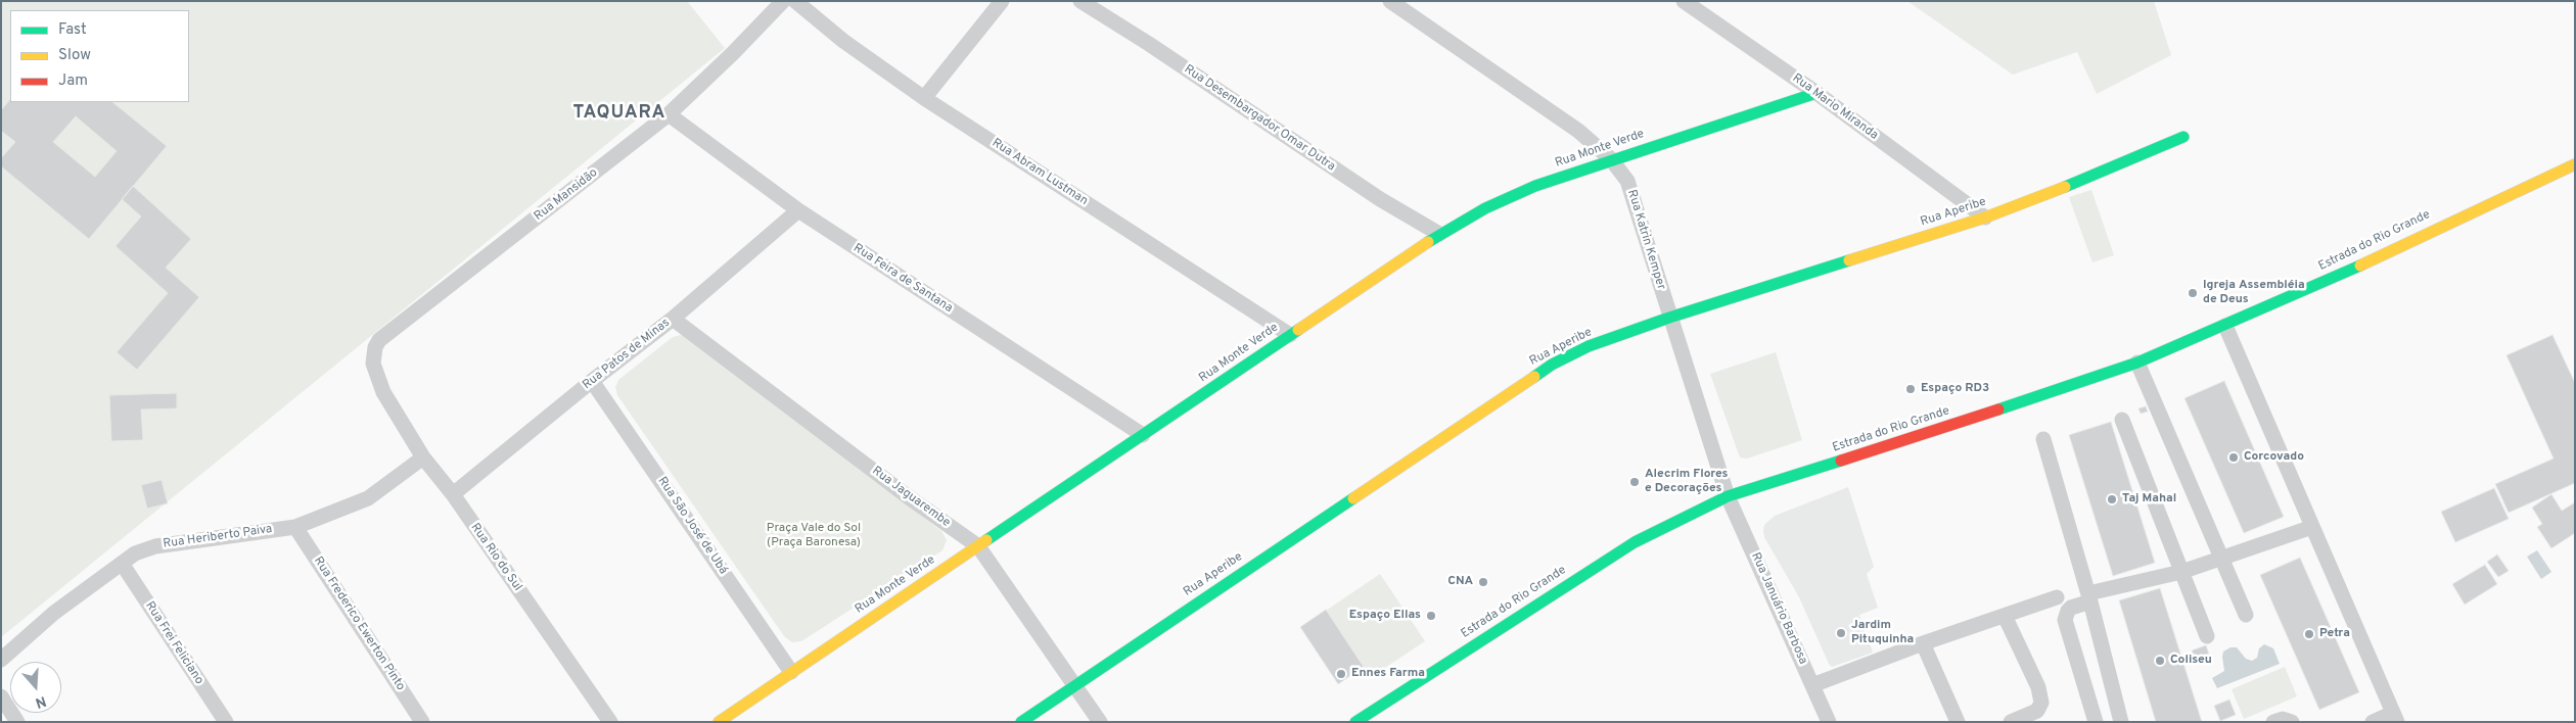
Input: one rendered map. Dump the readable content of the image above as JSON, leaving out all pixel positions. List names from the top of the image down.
{
  "streets": {
    "street": [
      "Rua Mario Miranda",
      "Rua Desembargador Omar Dutra",
      "Rua Monte Verde",
      "Rua Abram Lustman",
      "Rua Mansidão",
      "Rua Aperibe",
      "Rua Katrin Kemper",
      "Estrada do Rio Grande",
      "Rua Feira de Santana",
      "Rua Patos de Minas",
      "Rua Jaguarembe",
      "Rua São José de Ubá",
      "Rua Heriberto Paiva",
      "Rua Rio do Sul",
      "Rua Januário Barbosa",
      "Rua Frederico Ewerton Pinto",
      "Rua Frei Feliciano"
    ]
  },
  "crossings": [
    ["Rua Mario Miranda", "Rua Monte Verde"],
    ["Rua Mario Miranda", "Rua Aperibe"],
    ["Rua Desembargador Omar Dutra", "Rua Monte Verde"],
    ["Rua Monte Verde", "Rua Abram Lustman"],
    ["Rua Monte Verde", "Rua Katrin Kemper"],
    ["Rua Monte Verde", "Rua Feira de Santana"],
    ["Rua Monte Verde", "Rua Jaguarembe"],
    ["Rua Monte Verde", "Rua São José de Ubá"],
    ["Rua Mansidão", "Rua Feira de Santana"],
    ["Rua Mansidão", "Rua Rio do Sul"],
    ["Rua Aperibe", "Rua Katrin Kemper"],
    ["Rua Aperibe", "Rua Jaguarembe"],
    ["Rua Katrin Kemper", "Estrada do Rio Grande"],
    ["Rua Katrin Kemper", "Rua Januário Barbosa"],
    ["Estrada do Rio Grande", "Rua Januário Barbosa"],
    ["Rua Feira de Santana", "Rua Patos de Minas"],
    ["Rua Patos de Minas", "Rua Jaguarembe"],
    ["Rua Patos de Minas", "Rua São José de Ubá"],
    ["Rua Patos de Minas", "Rua Rio do Sul"],
    ["Rua Heriberto Paiva", "Rua Rio do Sul"],
    ["Rua Heriberto Paiva", "Rua Frederico Ewerton Pinto"],
    ["Rua Heriberto Paiva", "Rua Frei Feliciano"]
  ],
  "districts": ["TAQUARA"],
  "parks": ["Praça Vale do Sol (Praça Baronesa)"],
  "places": [
    "Igreja Assembléia de Deus",
    "Espaço RD3",
    "Corcovado",
    "Alecrim Flores e Decorações",
    "Taj Mahal",
    "CNA",
    "Espaço Ellas",
    "Jardim Pituquinha",
    "Petra",
    "Coliseu",
    "Ennes Farma"
  ],
  "legend": ["Fast", "Slow", "Jam"],
  "north": "bottom"
}
